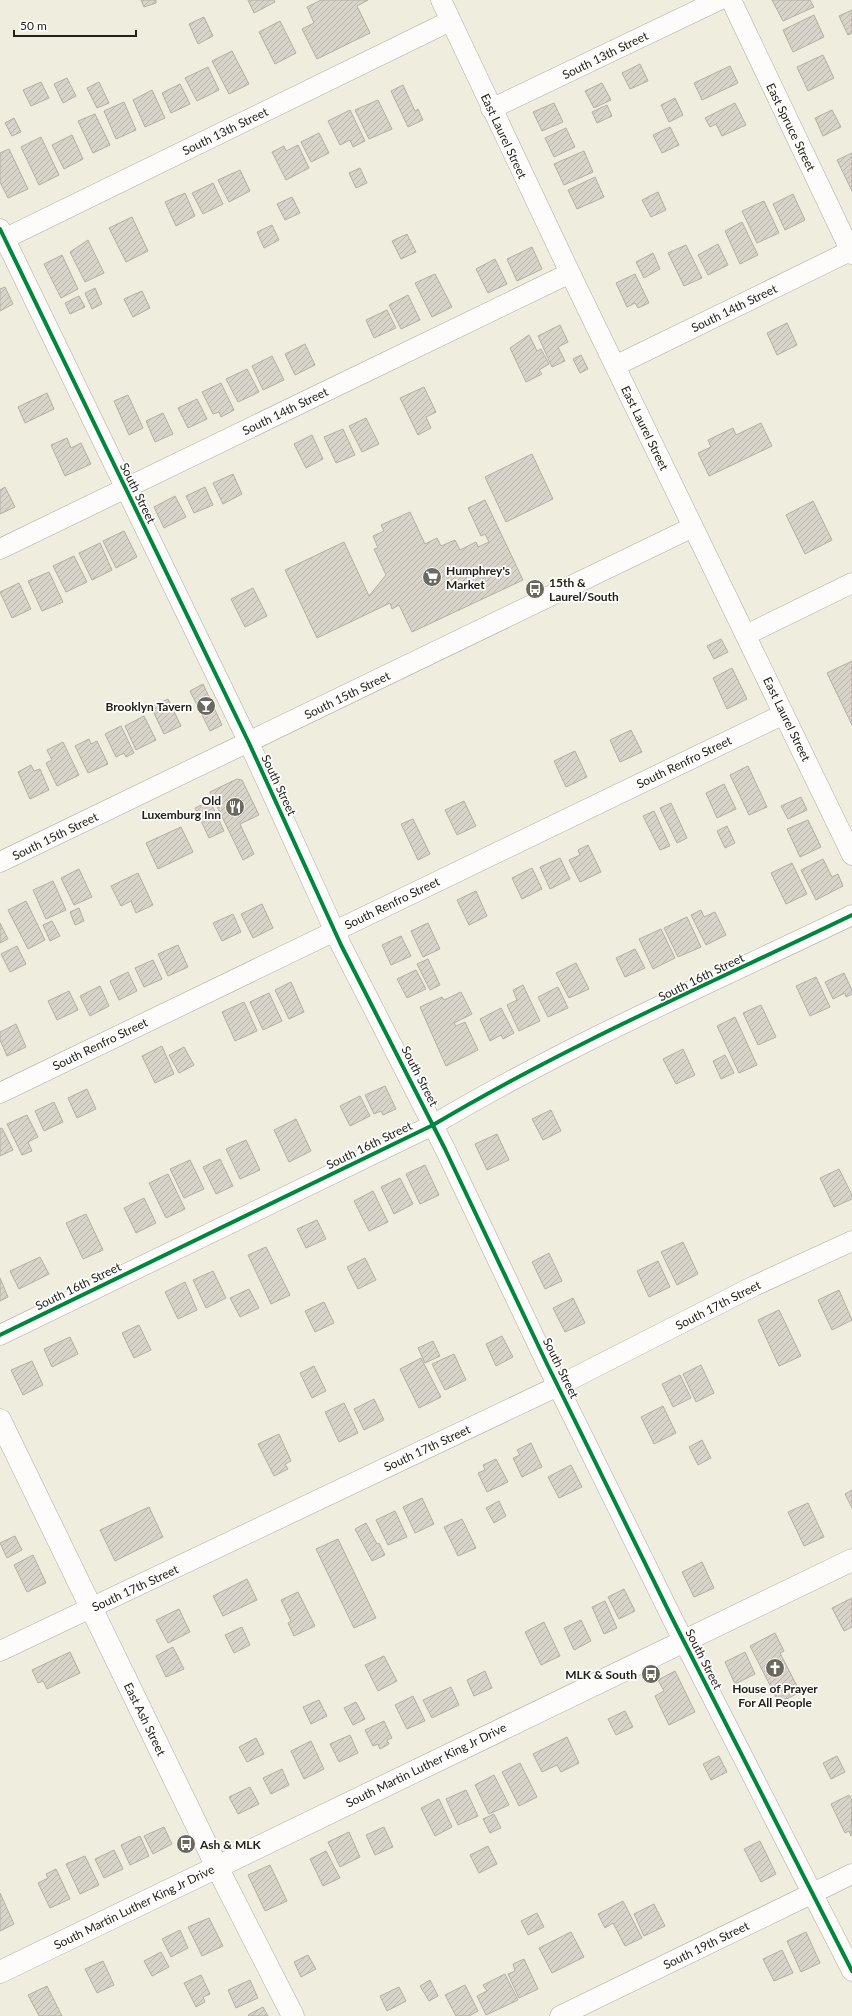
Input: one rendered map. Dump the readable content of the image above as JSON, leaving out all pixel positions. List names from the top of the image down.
{
  "streets": {
    "street": [
      "South 13th Street",
      "East Spruce Street",
      "East Laurel Street",
      "South 14th Street",
      "South Street",
      "South 15th Street",
      "South Renfro Street",
      "South 16th Street",
      "South 17th Street",
      "East Ash Street",
      "South Martin Luther King Jr Drive",
      "South 19th Street"
    ]
  },
  "crossings": [
    ["South 13th Street", "East Laurel Street"],
    ["South 13th Street", "South Street"],
    ["East Spruce Street", "South 14th Street"],
    ["East Laurel Street", "South 14th Street"],
    ["East Laurel Street", "South 15th Street"],
    ["East Laurel Street", "South Renfro Street"],
    ["South 14th Street", "South Street"],
    ["South Street", "South 15th Street"],
    ["South Street", "South Renfro Street"],
    ["South Street", "South 16th Street"],
    ["South Street", "South 17th Street"],
    ["South Street", "South Martin Luther King Jr Drive"],
    ["South Street", "South 19th Street"],
    ["South 17th Street", "East Ash Street"],
    ["East Ash Street", "South Martin Luther King Jr Drive"]
  ],
  "places": {
    "supermarket": ["Humphrey's Market"],
    "bus stop": ["15th & Laurel/South", "MLK & South", "Ash & MLK"],
    "bar": ["Brooklyn Tavern"],
    "restaurant": ["Old Luxemburg Inn"],
    "church": ["House of Prayer For All People"]
  },
  "scale_bar": "50 m"
}
